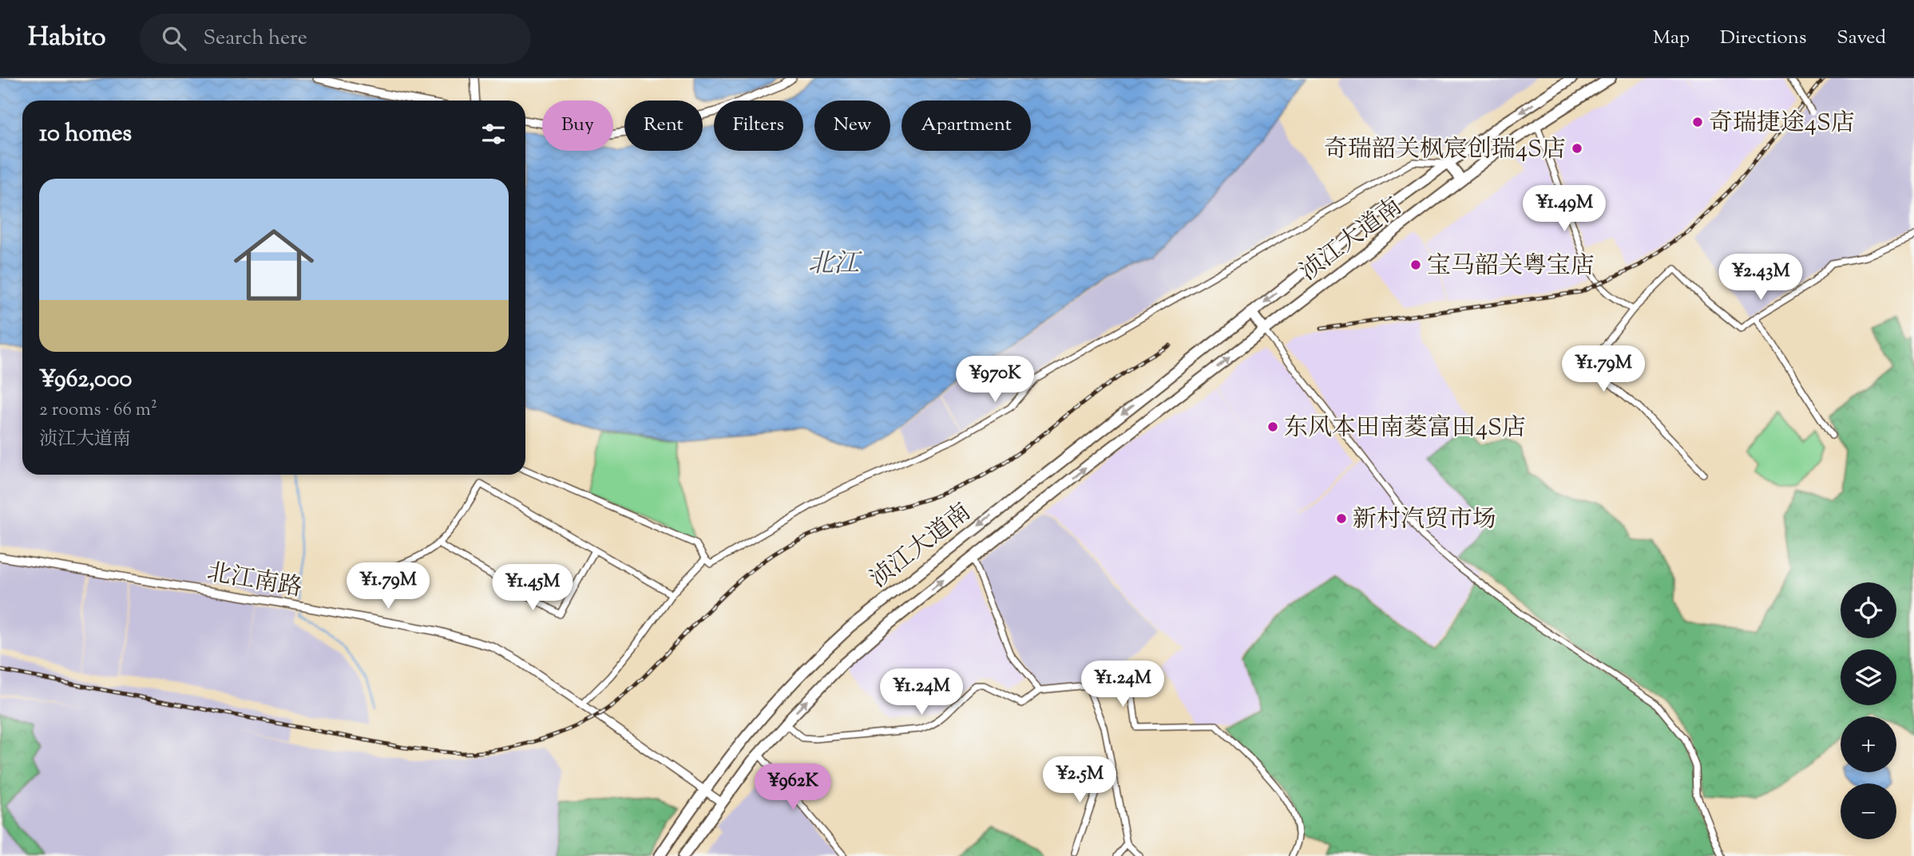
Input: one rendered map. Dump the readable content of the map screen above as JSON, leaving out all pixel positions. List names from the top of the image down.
{
  "streets": {
    "main road": ["浈江大道南"],
    "street": ["北江南路"]
  },
  "crossings": [
    ["浈江大道南", "北江南路"]
  ],
  "water": ["北江"],
  "places": [
    "奇瑞捷途4S店",
    "奇瑞韶关枫宸创瑞4S店",
    "宝马韶关粤宝店",
    "东风本田南菱富田4S店",
    "新村汽贸市场"
  ],
  "page": {
    "header": "Habito",
    "search": "Search here",
    "nav": ["Map", "Directions", "Saved"],
    "chip": [
      "Buy",
      "Rent",
      "Filters",
      "New",
      "Apartment"
    ],
    "heading": "10 homes",
    "list": [
      {
        "name": "¥962,000",
        "note": "2 rooms · 66 m² · 浈江大道南"
      }
    ],
    "price": [
      "¥1.49M",
      "¥2.43M",
      "¥1.79M",
      "¥970K",
      "¥1.79M",
      "¥1.45M",
      "¥1.24M",
      "¥1.24M",
      "¥2.5M",
      "¥962K"
    ],
    "map_buttons": ["+", "−"]
  }
}
